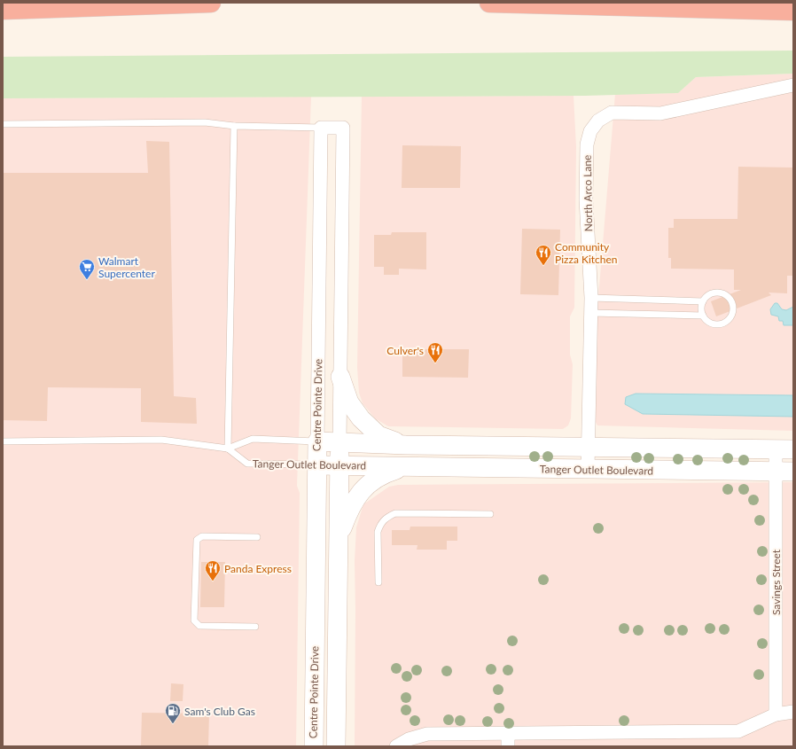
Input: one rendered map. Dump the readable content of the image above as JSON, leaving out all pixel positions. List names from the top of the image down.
{
  "streets": {
    "street": [
      "North Arco Lane",
      "Centre Pointe Drive",
      "Tanger Outlet Boulevard",
      "Savings Street"
    ]
  },
  "crossings": [
    ["North Arco Lane", "Tanger Outlet Boulevard"],
    ["Centre Pointe Drive", "Tanger Outlet Boulevard"],
    ["Tanger Outlet Boulevard", "Savings Street"]
  ],
  "places": {
    "restaurant": ["Community Pizza Kitchen", "Culver's", "Panda Express"],
    "supermarket": ["Walmart Supercenter"],
    "fuel station": ["Sam's Club Gas"]
  }
}
